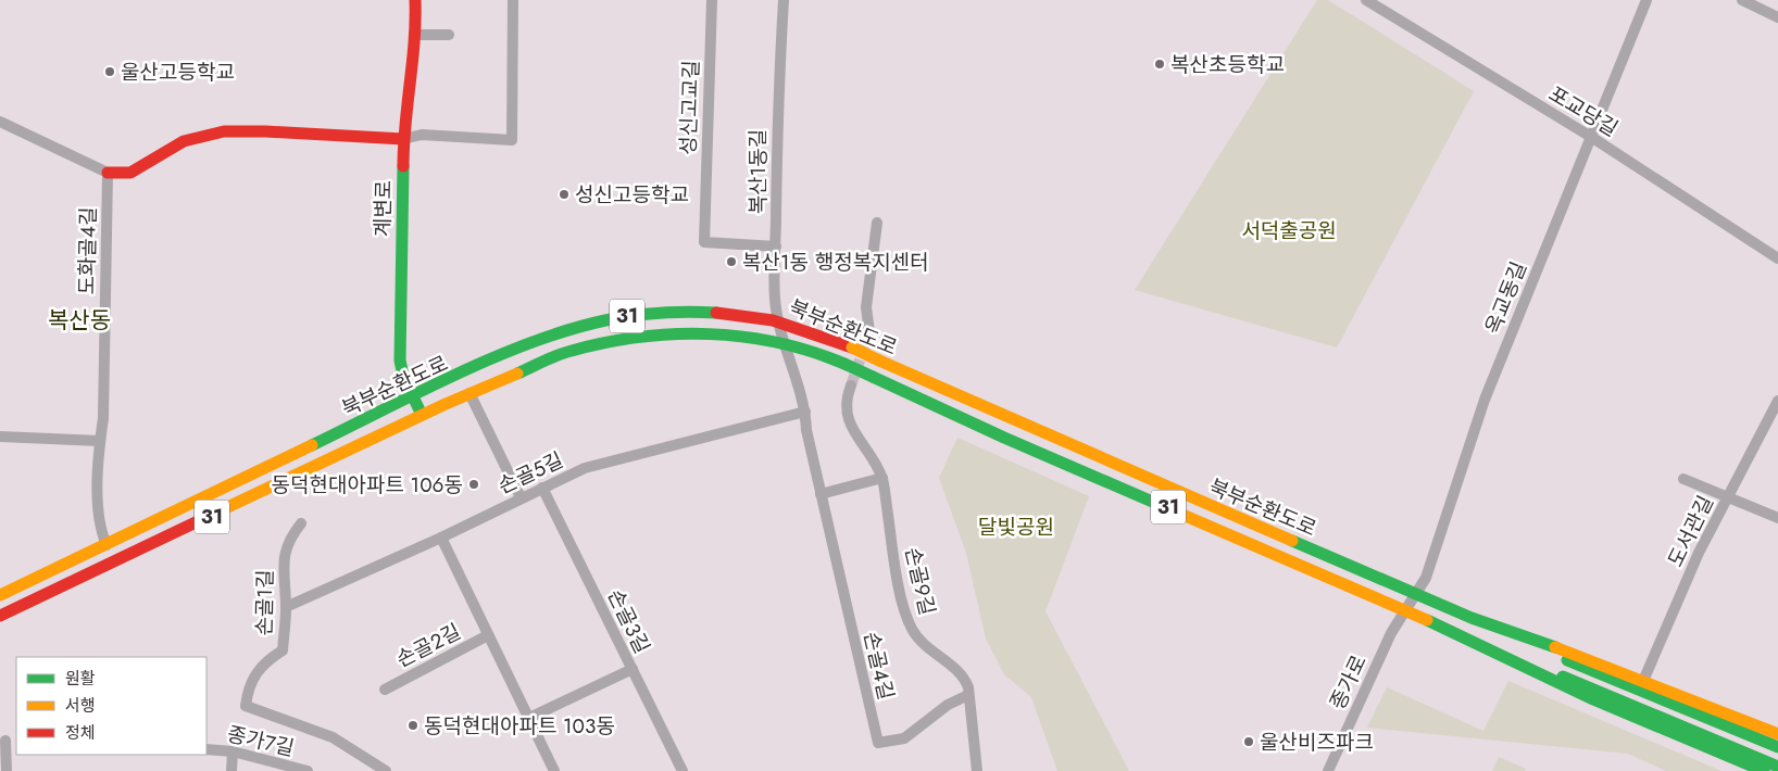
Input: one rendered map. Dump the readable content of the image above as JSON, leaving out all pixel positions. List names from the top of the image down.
{
  "streets": {
    "main road": ["계변로", "31", "북부순환도로"],
    "street": [
      "성신고교길",
      "포교당길",
      "복산1동길",
      "도화골4길",
      "옥교동길",
      "손골5길",
      "도서관길",
      "손골9길",
      "손골1길",
      "손골3길",
      "손골2길",
      "손골4길",
      "종가로",
      "종가7길"
    ]
  },
  "crossings": [
    ["성신고교길", "복산1동길"],
    ["포교당길", "옥교동길"],
    ["복산1동길", "북부순환도로"],
    ["복산1동길", "손골4길"],
    ["계변로", "북부순환도로"],
    ["도화골4길", "북부순환도로"],
    ["옥교동길", "북부순환도로"],
    ["옥교동길", "종가로"],
    ["북부순환도로", "손골4길"],
    ["북부순환도로", "종가로"],
    ["손골5길", "손골1길"],
    ["손골5길", "손골3길"],
    ["손골5길", "손골2길"],
    ["손골5길", "손골4길"],
    ["손골9길", "손골4길"]
  ],
  "districts": ["복산동"],
  "parks": ["서덕출공원", "달빛공원"],
  "places": [
    "복산초등학교",
    "울산고등학교",
    "성신고등학교",
    "복산1동 행정복지센터",
    "동덕현대아파트 106동",
    "동덕현대아파트 103동",
    "울산비즈파크"
  ],
  "legend": ["원활", "서행", "정체"]
}
